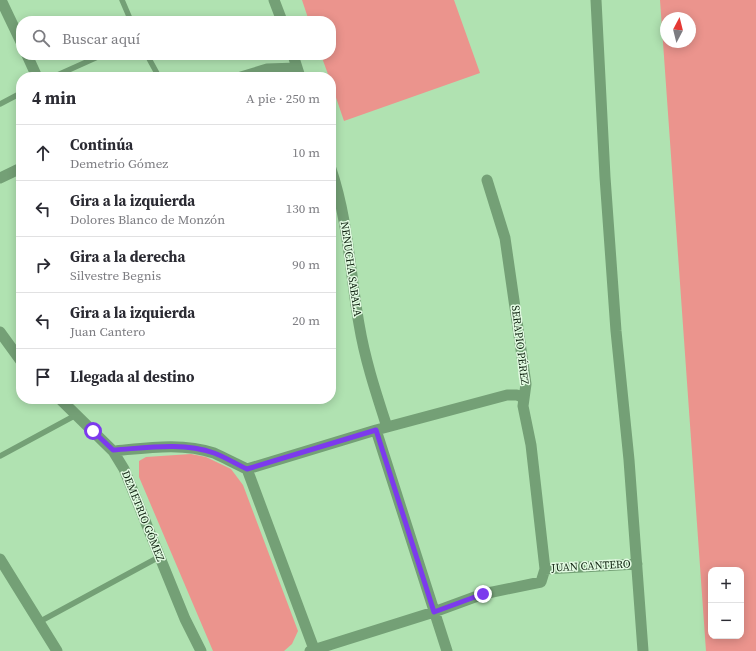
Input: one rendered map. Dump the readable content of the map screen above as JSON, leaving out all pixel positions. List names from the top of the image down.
{
  "streets": {
    "street": [
      "NENUCHA SABALA",
      "SERAPIO PÉREZ",
      "DEMETRIO GÓMEZ",
      "JUAN CANTERO"
    ]
  },
  "crossings": [
    ["SERAPIO PÉREZ", "JUAN CANTERO"]
  ],
  "north": "top",
  "page": {
    "search": "Buscar aquí",
    "heading": ["4 min", "A pie · 250 m"],
    "list": [
      ["Continúa", "Demetrio Gómez", "10 m"],
      ["Gira a la izquierda", "Dolores Blanco de Monzón", "130 m"],
      ["Gira a la derecha", "Silvestre Begnis", "90 m"],
      ["Gira a la izquierda", "Juan Cantero", "20 m"],
      "Llegada al destino"
    ],
    "map_buttons": ["+", "−"]
  }
}
